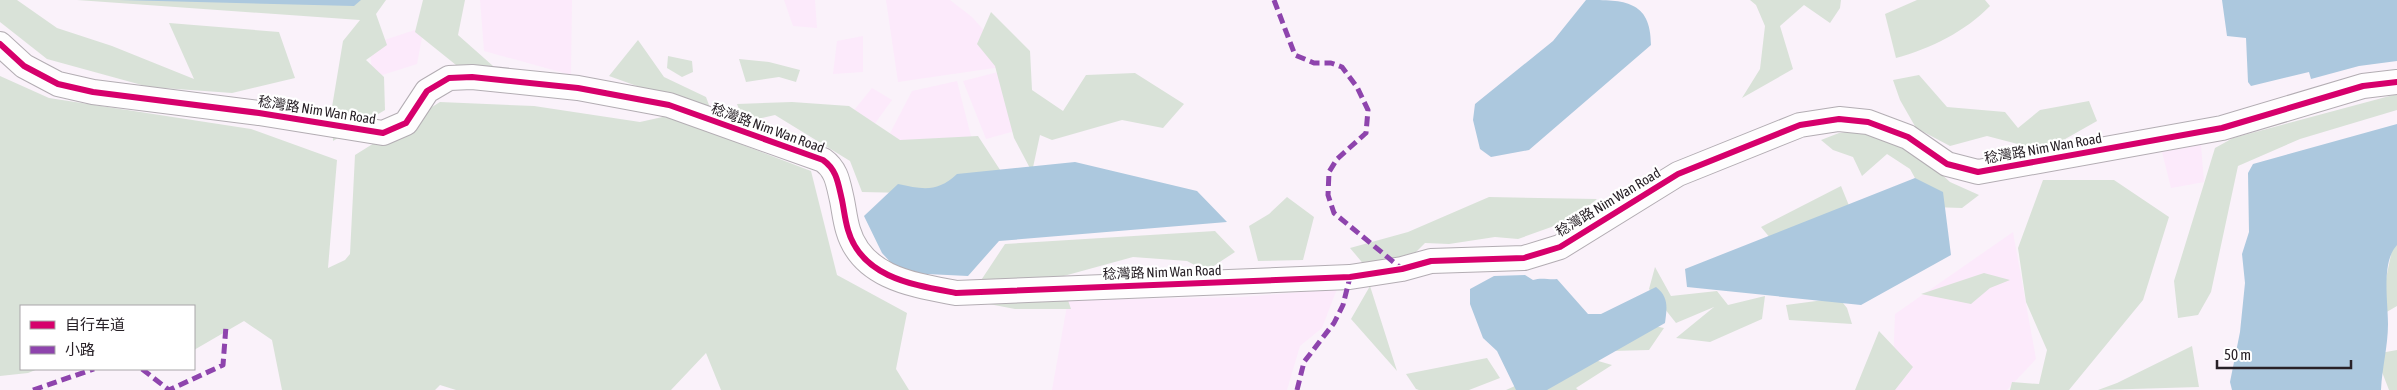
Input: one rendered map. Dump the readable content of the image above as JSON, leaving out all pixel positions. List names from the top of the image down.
{
  "streets": {
    "street": ["稔灣路 Nim Wan Road"]
  },
  "legend": ["自行车道", "小路"],
  "scale_bar": "50 m"
}
